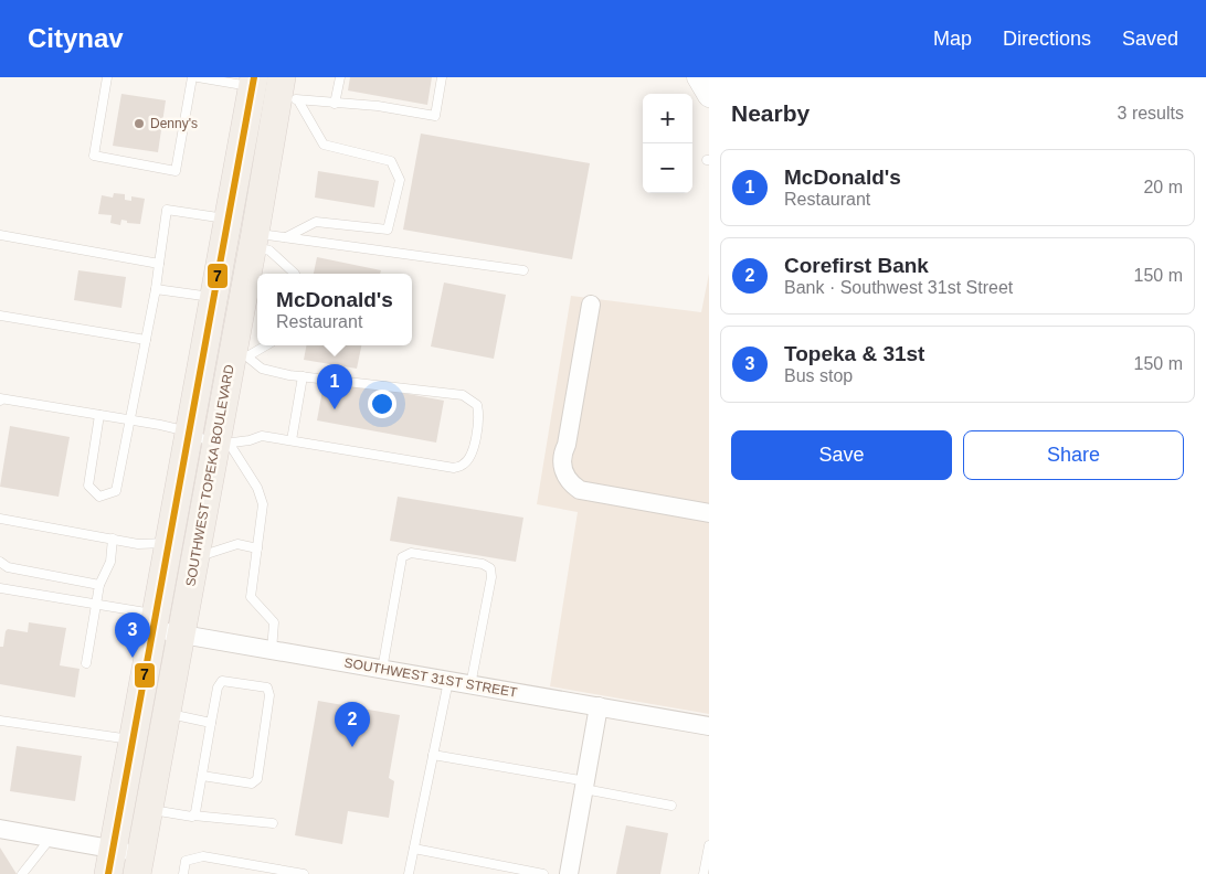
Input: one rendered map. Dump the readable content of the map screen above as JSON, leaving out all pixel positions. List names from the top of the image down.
{
  "streets": {
    "main road": ["SOUTHWEST TOPEKA BOULEVARD"],
    "street": ["SOUTHWEST 31ST STREET"]
  },
  "crossings": [
    ["SOUTHWEST TOPEKA BOULEVARD", "SOUTHWEST 31ST STREET"]
  ],
  "places": ["Denny's"],
  "lines": ["transit line 7"],
  "page": {
    "header": "Citynav",
    "nav": ["Map", "Directions", "Saved"],
    "heading": ["Nearby", "3 results"],
    "map_buttons": ["+", "−"],
    "list": [
      {
        "mark": "1",
        "name": "McDonald's",
        "note": "Restaurant",
        "value": "20 m"
      },
      {
        "mark": "2",
        "name": "Corefirst Bank",
        "note": "Bank · Southwest 31st Street",
        "value": "150 m"
      },
      {
        "mark": "3",
        "name": "Topeka & 31st",
        "note": "Bus stop",
        "value": "150 m"
      }
    ],
    "popup": ["McDonald's", "Restaurant"],
    "pins": ["1", "3", "2"],
    "buttons": ["Save", "Share"]
  }
}
